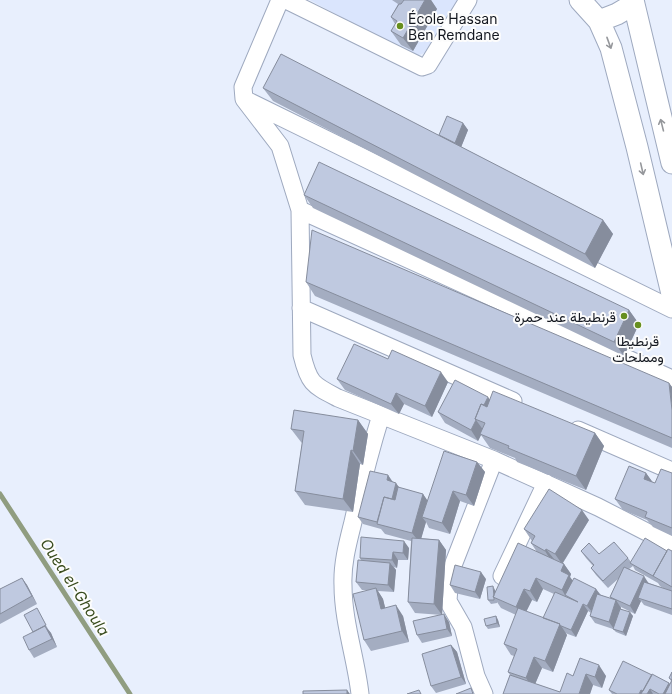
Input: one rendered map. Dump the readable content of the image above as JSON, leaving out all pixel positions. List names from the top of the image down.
{
  "water": ["Oued el-Ghoula"],
  "places": ["École Hassan Ben Remdane", "قرنطيطة عند حمرة", "قرنطيطا ومملحات"]
}
